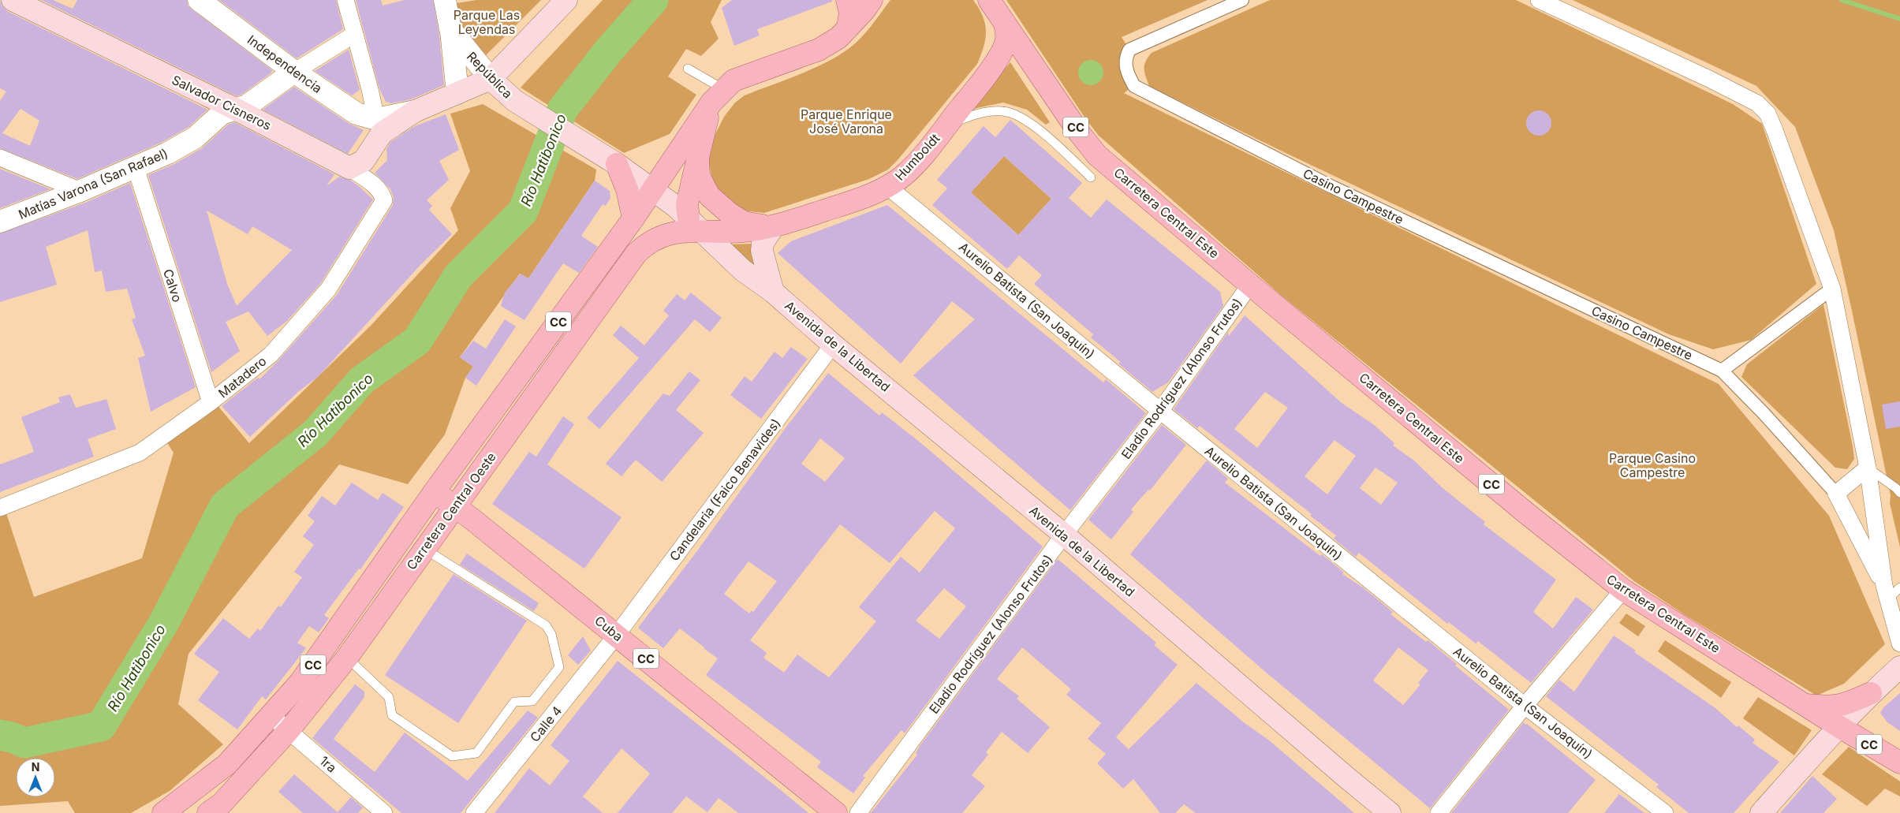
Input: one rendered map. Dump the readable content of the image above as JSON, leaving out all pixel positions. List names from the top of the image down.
{
  "streets": {
    "main road": [
      "Independencia",
      "República",
      "Salvador Cisneros",
      "CC",
      "Humboldt",
      "Carretera Central Este",
      "Avenida de la Libertad",
      "Carretera Central Oeste",
      "Cuba"
    ],
    "street": [
      "Matías Varona (San Rafael)",
      "Casino Campestre",
      "Calvo",
      "Aurelio Batista (San Joaquín)",
      "Matadero",
      "Eladio Rodríguez (Alonso Frutos)",
      "Candelaria (Faico Benavides)",
      "Calle 4",
      "1ra"
    ]
  },
  "crossings": [
    ["Independencia", "República"],
    ["Independencia", "Matías Varona (San Rafael)"],
    ["República", "Avenida de la Libertad"],
    ["Salvador Cisneros", "Matías Varona (San Rafael)"],
    ["Salvador Cisneros", "Matadero"],
    ["CC", "Avenida de la Libertad"],
    ["CC", "Carretera Central Oeste"],
    ["CC", "Cuba"],
    ["Humboldt", "Carretera Central Este"],
    ["Humboldt", "Aurelio Batista (San Joaquín)"],
    ["Humboldt", "Avenida de la Libertad"],
    ["Humboldt", "Carretera Central Oeste"],
    ["Matías Varona (San Rafael)", "Calvo"],
    ["Carretera Central Este", "Eladio Rodríguez (Alonso Frutos)"],
    ["Calvo", "Matadero"],
    ["Aurelio Batista (San Joaquín)", "Eladio Rodríguez (Alonso Frutos)"],
    ["Avenida de la Libertad", "Eladio Rodríguez (Alonso Frutos)"],
    ["Avenida de la Libertad", "Candelaria (Faico Benavides)"],
    ["Avenida de la Libertad", "Carretera Central Oeste"],
    ["Candelaria (Faico Benavides)", "Cuba"],
    ["Candelaria (Faico Benavides)", "Calle 4"],
    ["Carretera Central Oeste", "Cuba"],
    ["Carretera Central Oeste", "1ra"],
    ["Cuba", "Calle 4"]
  ],
  "water": ["Río Hatibonico"],
  "parks": ["Parque Las Leyendas", "Parque Enrique José Varona", "Parque Casino Campestre"],
  "north": "top"
}
